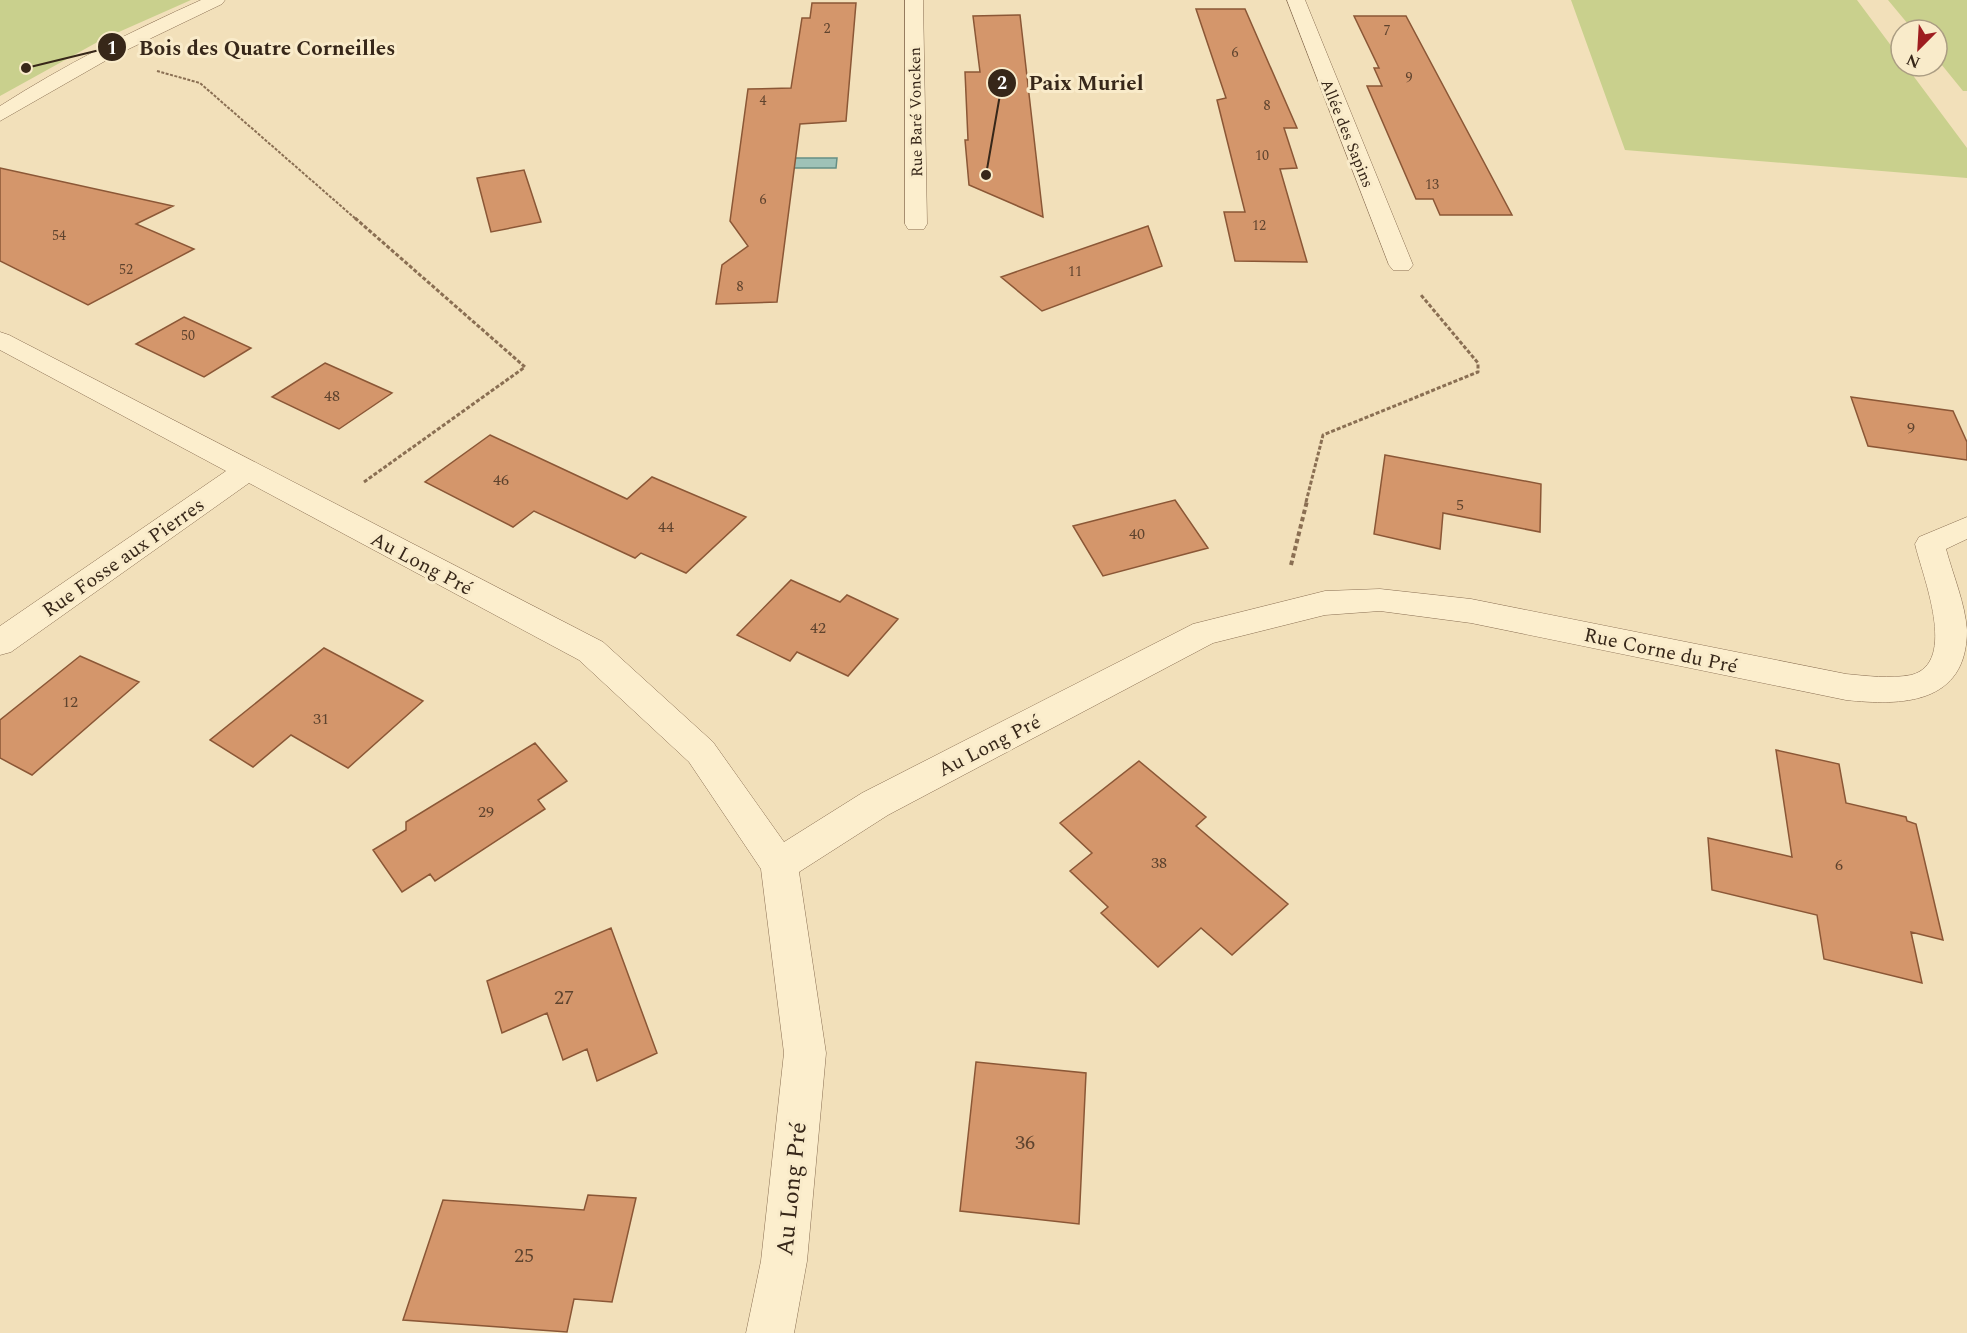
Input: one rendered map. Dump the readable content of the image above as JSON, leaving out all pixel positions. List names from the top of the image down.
{
  "streets": {
    "street": [
      "Rue Baré Voncken",
      "Allée des Sapins",
      "Rue Fosse aux Pierres",
      "Au Long Pré",
      "Rue Corne du Pré"
    ]
  },
  "crossings": [
    ["Rue Fosse aux Pierres", "Au Long Pré"],
    ["Au Long Pré", "Rue Corne du Pré"]
  ],
  "places": ["Bois des Quatre Corneilles", "Paix Muriel"],
  "house_numbers": [
    "2",
    "7",
    "6",
    "9",
    "4",
    "8",
    "10",
    "13",
    "6",
    "12",
    "54",
    "52",
    "11",
    "8",
    "50",
    "48",
    "9",
    "46",
    "5",
    "44",
    "40",
    "42",
    "12",
    "31",
    "29",
    "38",
    "6",
    "27",
    "36",
    "25"
  ],
  "north": "bottom left"
}
